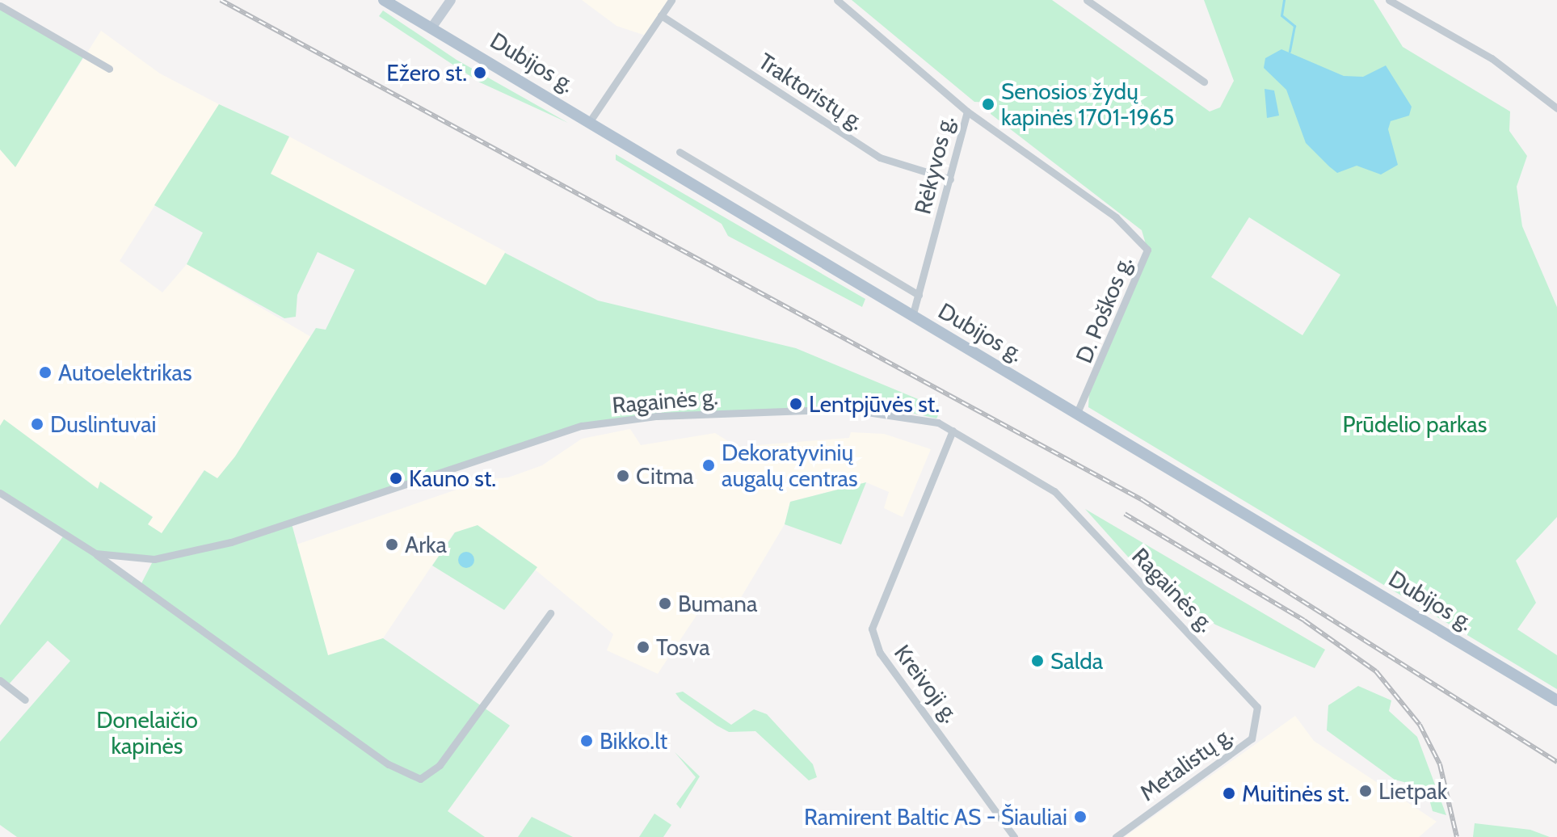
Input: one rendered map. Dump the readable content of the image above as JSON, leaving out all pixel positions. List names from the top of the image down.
{
  "streets": {
    "main road": ["Dubijos g."],
    "street": [
      "Traktoristų g.",
      "Rėkyvos g.",
      "D. Poškos g.",
      "Ragainės g.",
      "Kreivoji g.",
      "Metalistų g."
    ]
  },
  "crossings": [
    ["Dubijos g.", "Rėkyvos g."],
    ["Dubijos g.", "D. Poškos g."],
    ["Traktoristų g.", "Rėkyvos g."],
    ["Rėkyvos g.", "D. Poškos g."],
    ["Ragainės g.", "Kreivoji g."],
    ["Ragainės g.", "Metalistų g."]
  ],
  "parks": ["Prūdelio parkas", "Donelaičio kapinės"],
  "places": [
    "Ežero st.",
    "Senosios žydų kapinės 1701-1965",
    "Autoelektrikas",
    "Lentpjūvės st.",
    "Duslintuvai",
    "Dekoratyvinių augalų centras",
    "Citma",
    "Kauno st.",
    "Arka",
    "Bumana",
    "Tosva",
    "Salda",
    "Bikko.lt",
    "Lietpak",
    "Muitinės st.",
    "Ramirent Baltic AS - Šiauliai"
  ]
}
